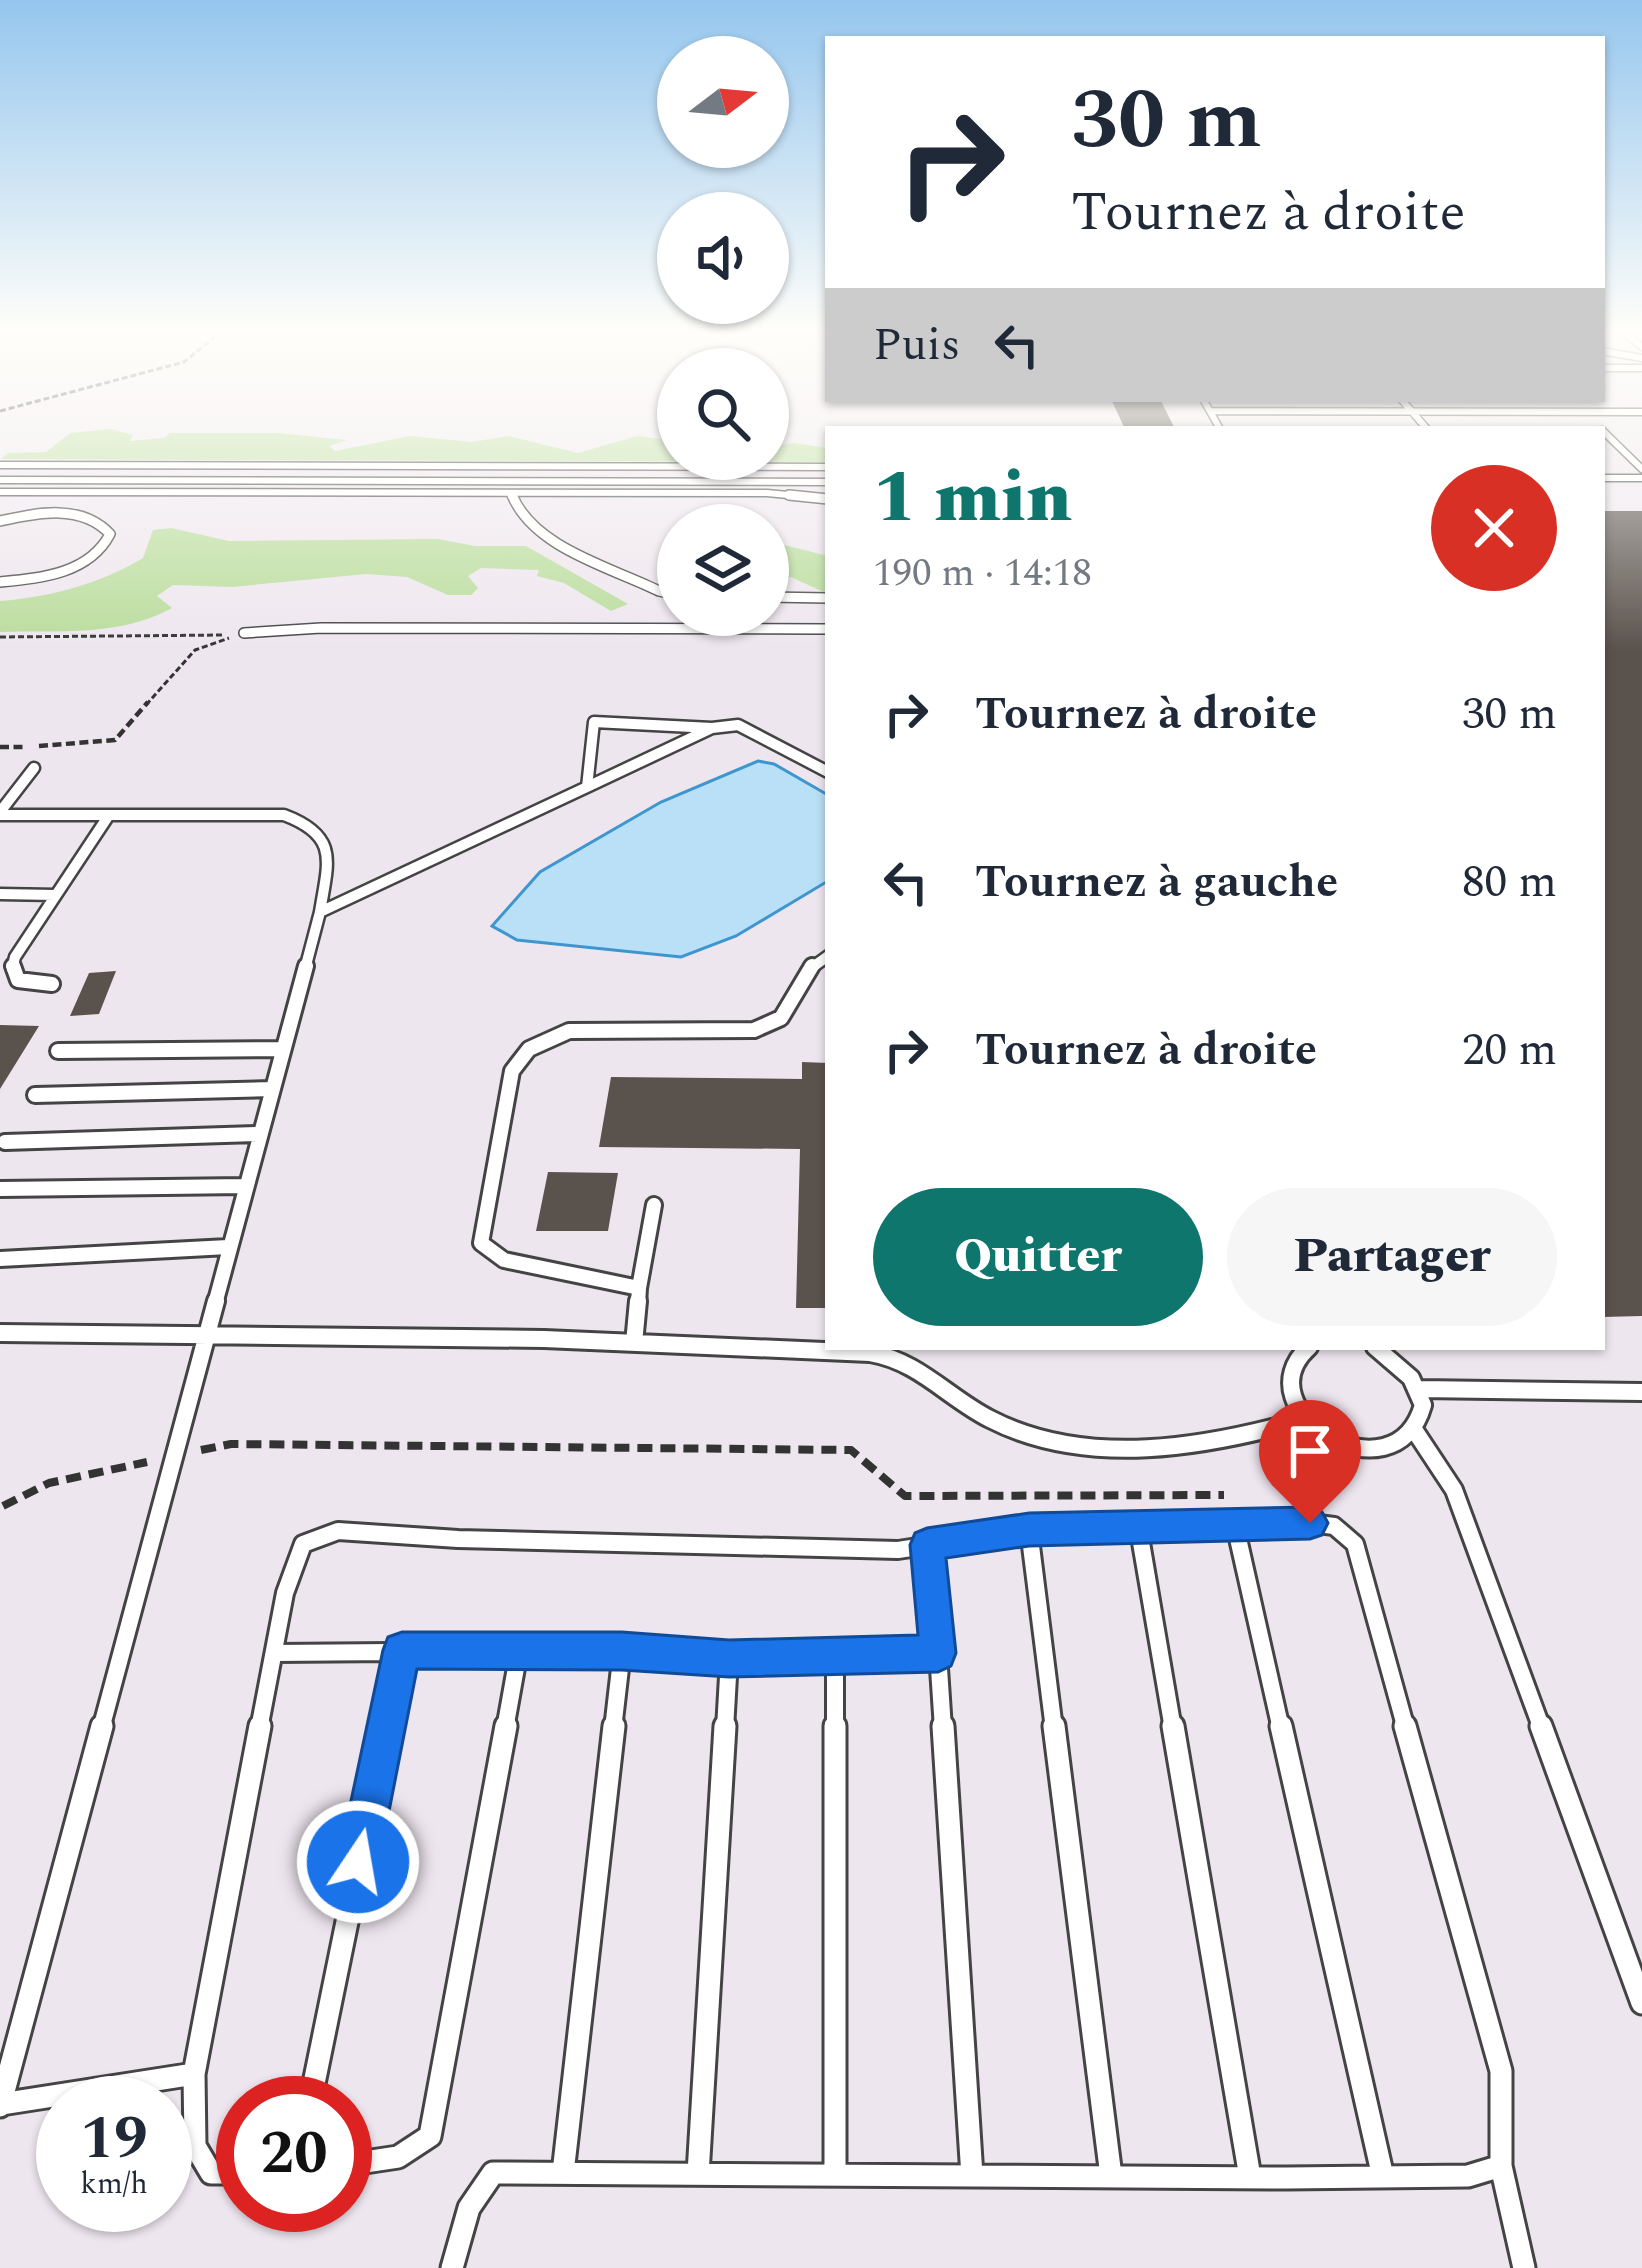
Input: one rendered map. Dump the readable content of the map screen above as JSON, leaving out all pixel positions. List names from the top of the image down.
{
  "north": "right",
  "page": {
    "turn": ["30 m", "Tournez à droite"],
    "then": "Puis",
    "heading": ["1 min", "190 m · 14:18"],
    "list": [
      {
        "name": "Tournez à droite",
        "value": "30 m"
      },
      {
        "name": "Tournez à gauche",
        "value": "80 m"
      },
      {
        "name": "Tournez à droite",
        "value": "20 m"
      }
    ],
    "buttons": ["Quitter", "Partager"],
    "speed": "19 km/h",
    "limit": "20"
  }
}
